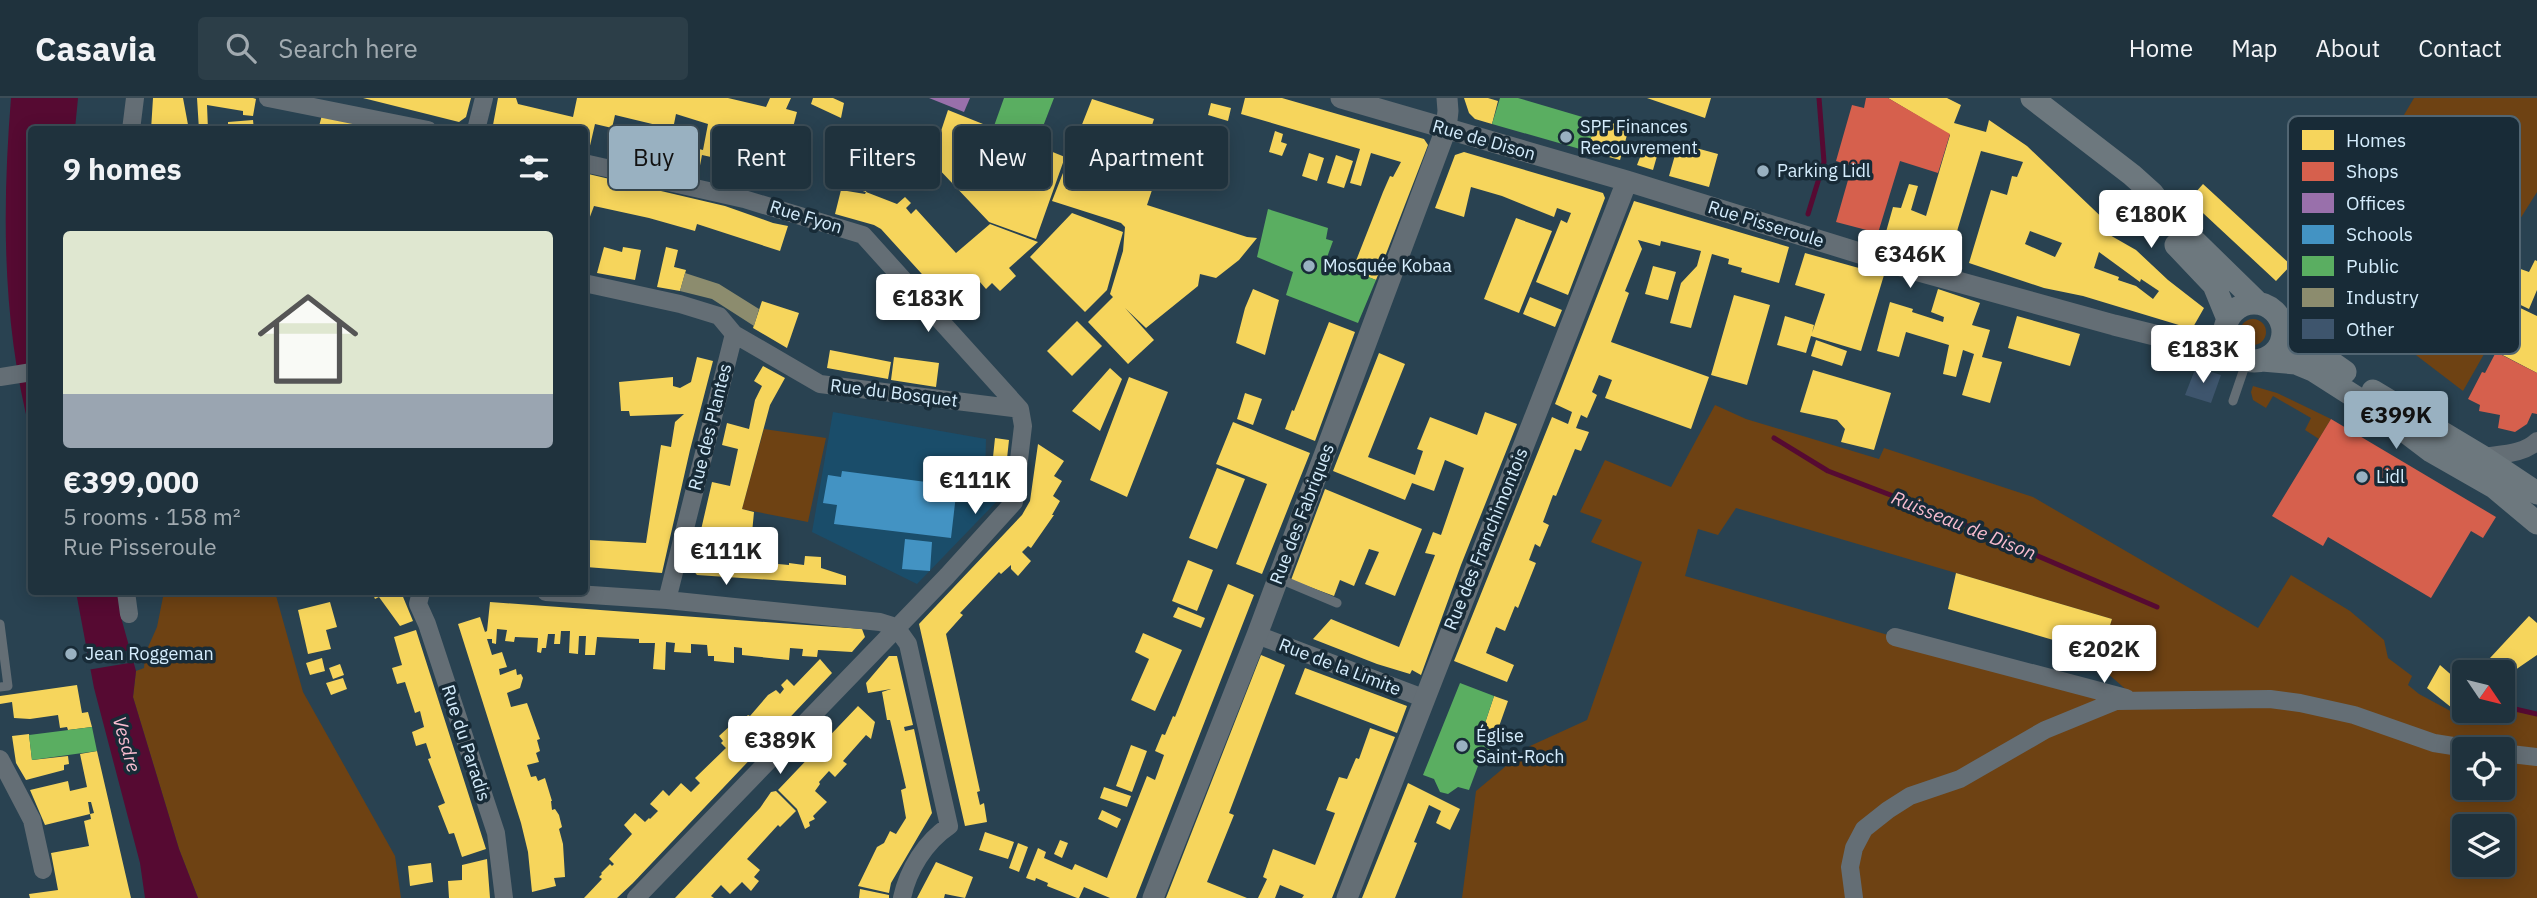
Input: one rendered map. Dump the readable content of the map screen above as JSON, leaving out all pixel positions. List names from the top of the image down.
{
  "streets": {
    "main road": ["Rue Pisseroule"],
    "street": [
      "Rue de Dison",
      "Rue Fyon",
      "Rue du Bosquet",
      "Rue des Plantes",
      "Rue des Fabriques",
      "Rue des Franchimontois",
      "Rue de la Limite",
      "Rue du Paradis"
    ]
  },
  "crossings": [
    ["Rue de Dison", "Rue Pisseroule"],
    ["Rue de Dison", "Rue des Fabriques"],
    ["Rue de Dison", "Rue des Franchimontois"],
    ["Rue Fyon", "Rue du Bosquet"],
    ["Rue Pisseroule", "Rue des Franchimontois"],
    ["Rue du Bosquet", "Rue des Plantes"],
    ["Rue des Fabriques", "Rue de la Limite"],
    ["Rue des Franchimontois", "Rue de la Limite"]
  ],
  "water": ["Ruisseau de Dison", "Vesdre"],
  "places": [
    "SPF Finances Recouvrement",
    "Parking Lidl",
    "Mosquée Kobaa",
    "Lidl",
    "Jean Roggeman",
    "Église Saint-Roch"
  ],
  "legend": [
    "Homes",
    "Shops",
    "Offices",
    "Schools",
    "Public",
    "Industry",
    "Other"
  ],
  "north": "bottom right",
  "page": {
    "header": "Casavia",
    "search": "Search here",
    "nav": [
      "Home",
      "Map",
      "About",
      "Contact"
    ],
    "chip": [
      "Buy",
      "Rent",
      "Filters",
      "New",
      "Apartment"
    ],
    "heading": "9 homes",
    "price": [
      "€180K",
      "€346K",
      "€183K",
      "€183K",
      "€399K",
      "€111K",
      "€111K",
      "€202K",
      "€389K"
    ],
    "list": [
      {
        "name": "€399,000",
        "note": "5 rooms · 158 m² · Rue Pisseroule"
      }
    ]
  }
}
